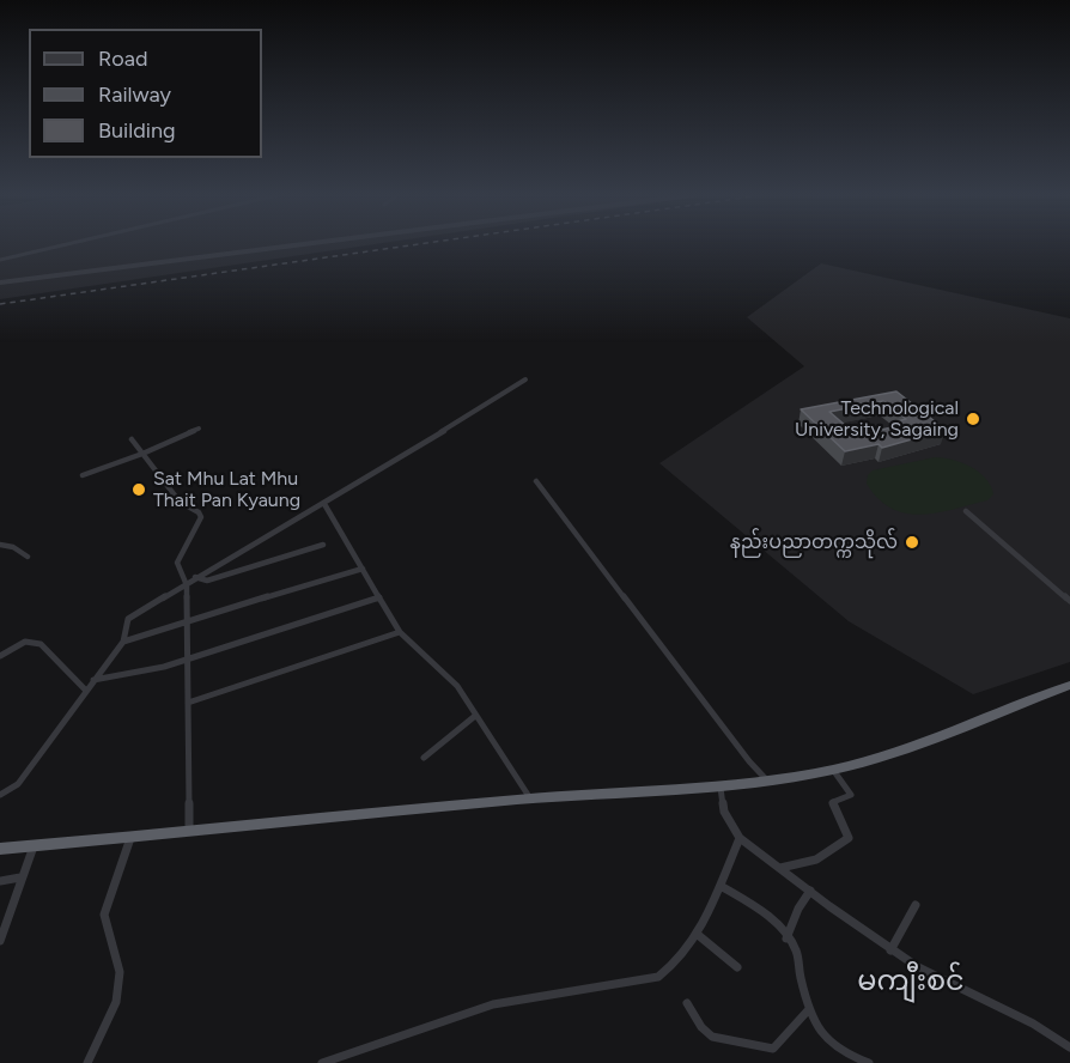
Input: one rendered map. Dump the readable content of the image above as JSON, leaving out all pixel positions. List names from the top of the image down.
{
  "districts": ["မကျီးစင်"],
  "places": ["Technological University, Sagaing", "Sat Mhu Lat Mhu Thait Pan Kyaung", "နည်းပညာတက္ကသိုလ်"],
  "legend": ["Road", "Railway", "Building"]
}
